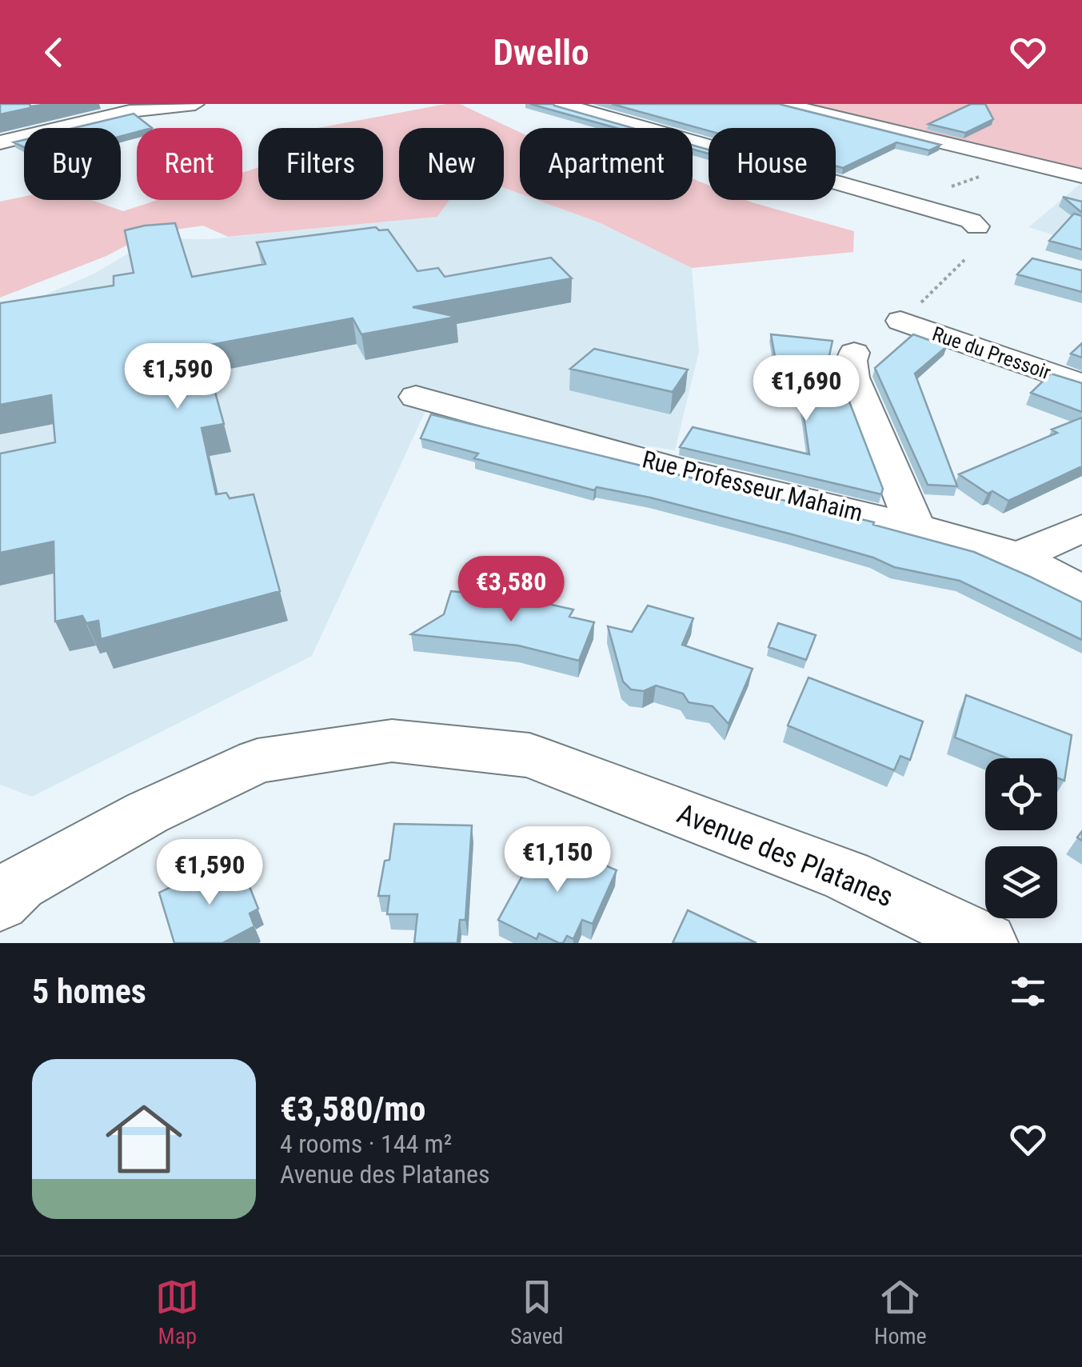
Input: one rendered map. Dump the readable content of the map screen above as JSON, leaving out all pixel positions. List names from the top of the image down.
{
  "streets": {
    "street": ["Rue du Pressoir", "Rue Professeur Mahaim", "Avenue des Platanes"]
  },
  "page": {
    "header": "Dwello",
    "chip": [
      "Buy",
      "Rent",
      "Filters",
      "New",
      "Apartment",
      "House"
    ],
    "price": [
      "€1,590",
      "€1,690",
      "€3,580",
      "€1,150",
      "€1,590"
    ],
    "heading": "5 homes",
    "list": [
      {
        "name": "€3,580/mo",
        "note": "4 rooms · 144 m² · Avenue des Platanes"
      }
    ],
    "tabs": ["Map", "Saved", "Home"]
  }
}
